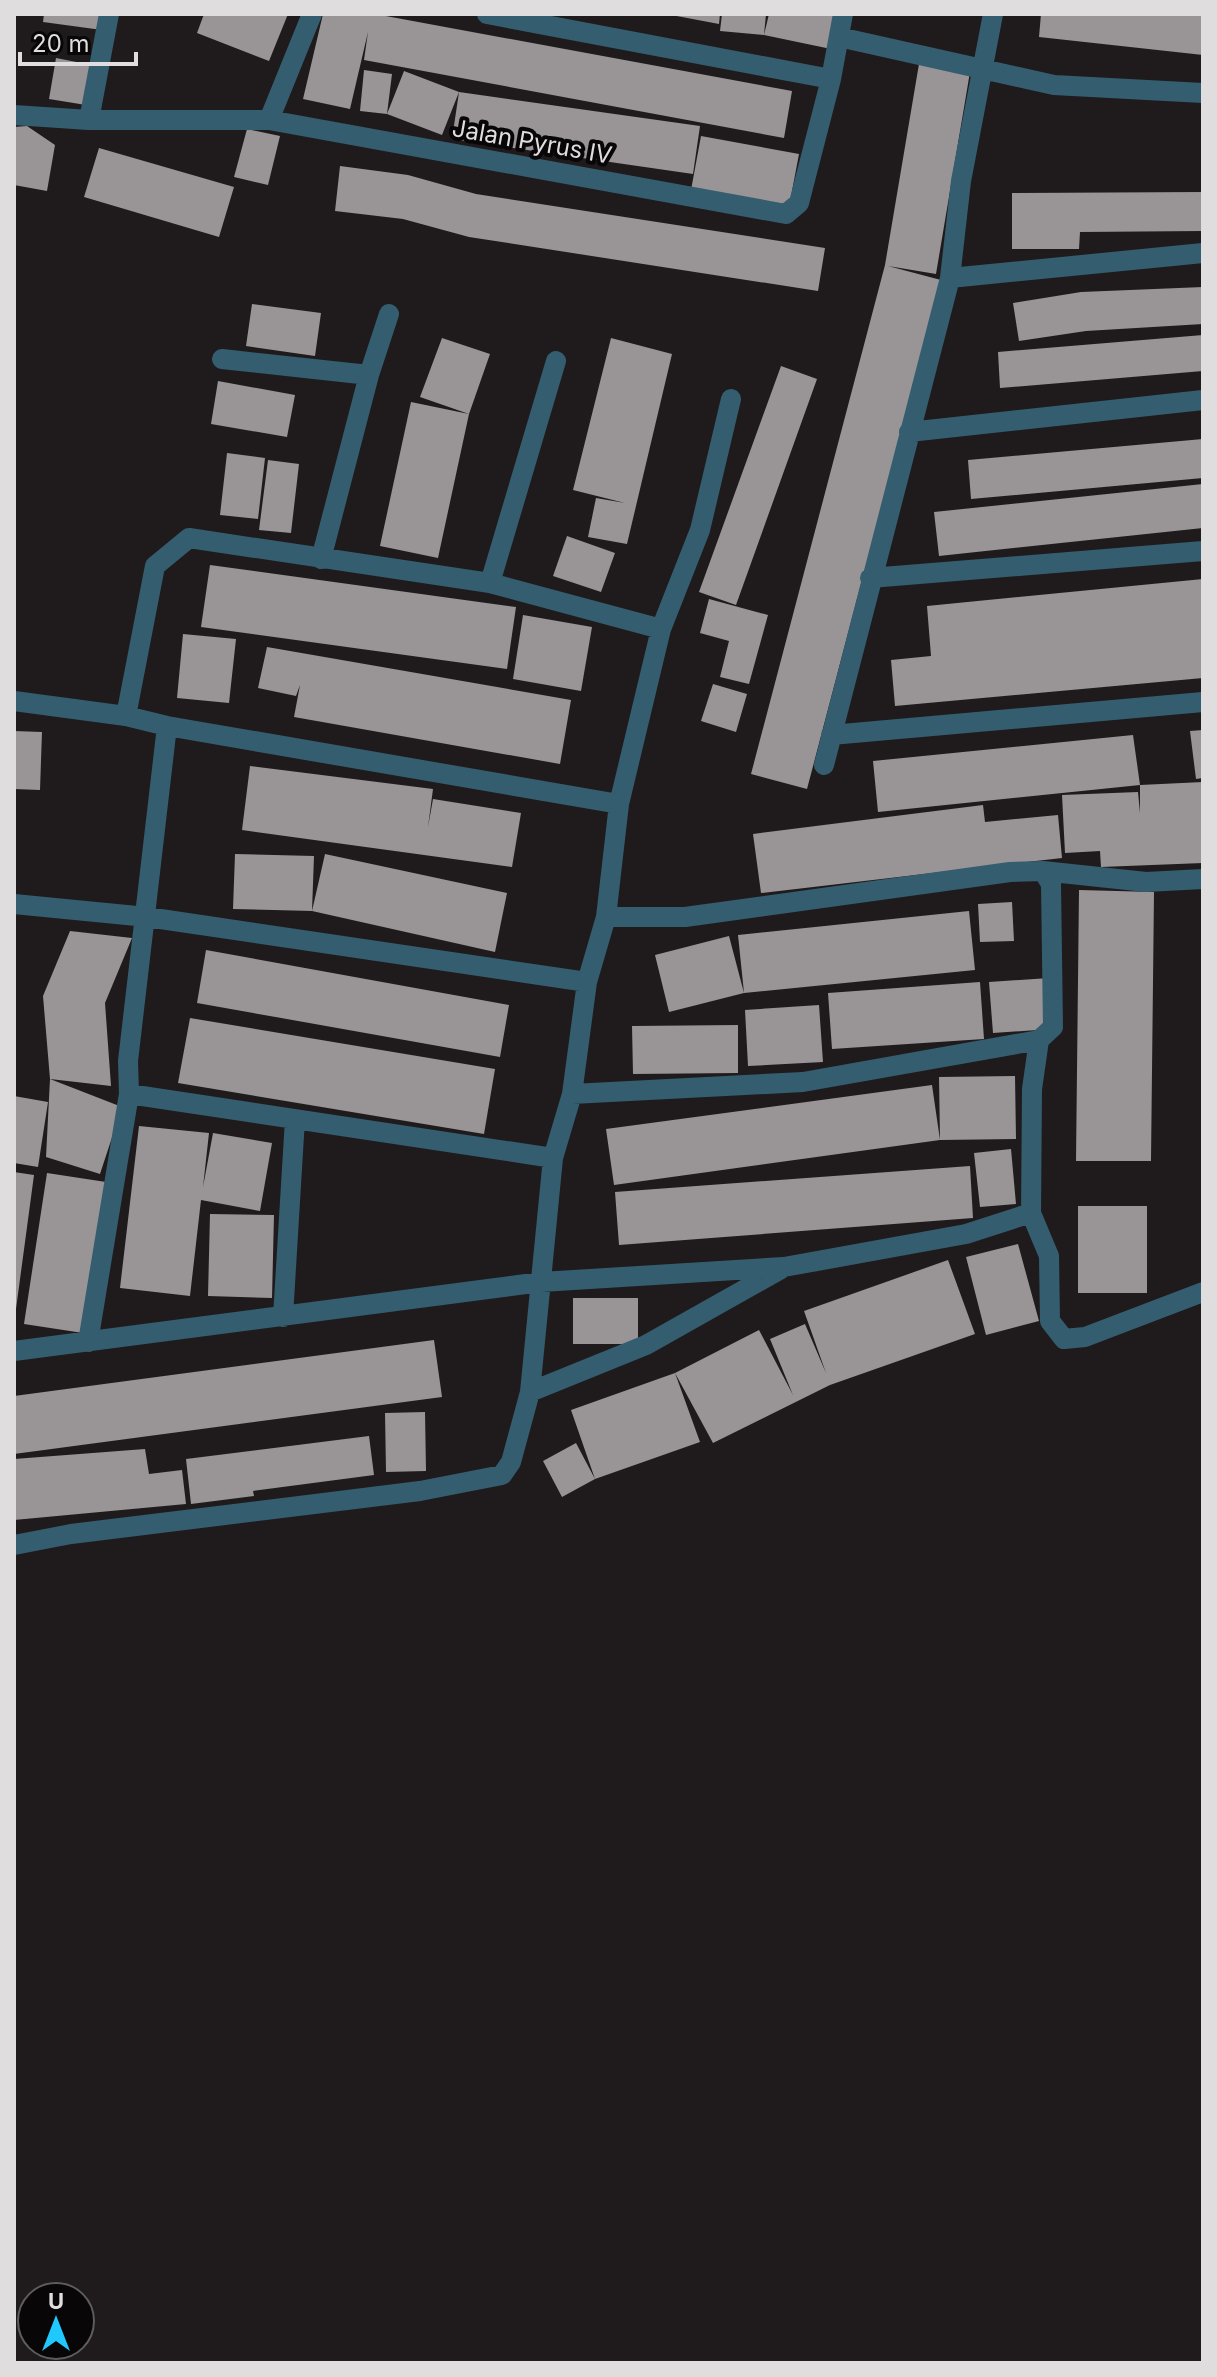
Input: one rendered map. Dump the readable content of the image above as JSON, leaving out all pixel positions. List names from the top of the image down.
{
  "streets": {
    "street": ["Jalan Pyrus IV"]
  },
  "scale_bar": "20 m",
  "north": "top"
}
